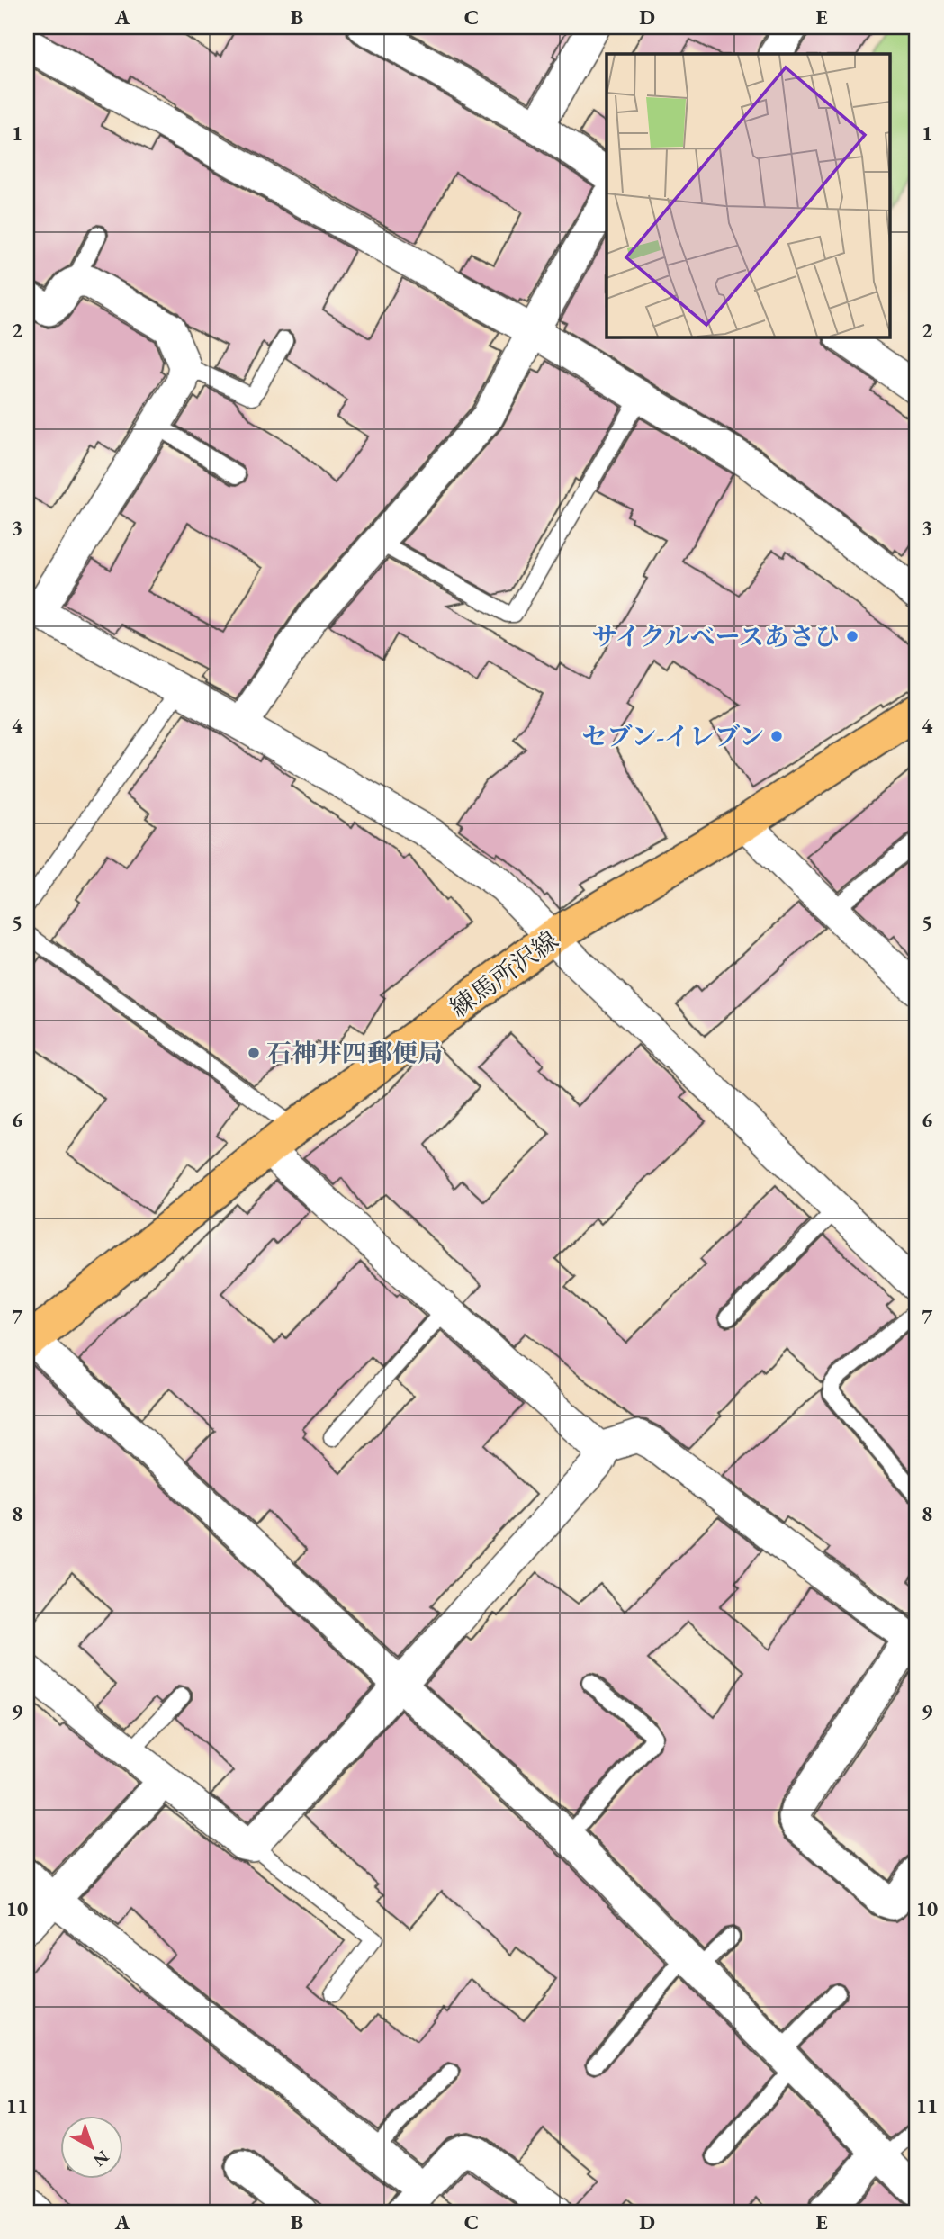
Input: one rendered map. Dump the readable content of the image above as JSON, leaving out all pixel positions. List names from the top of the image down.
{
  "streets": {
    "main road": ["練馬所沢線"]
  },
  "places": ["サイクルベースあさひ", "セブン-イレブン", "石神井四郵便局"],
  "north": "bottom right",
  "grid": {
    "columns": [
      "A",
      "B",
      "C",
      "D",
      "E"
    ],
    "rows": [
      "1",
      "2",
      "3",
      "4",
      "5",
      "6",
      "7",
      "8",
      "9",
      "10",
      "11"
    ]
  }
}
